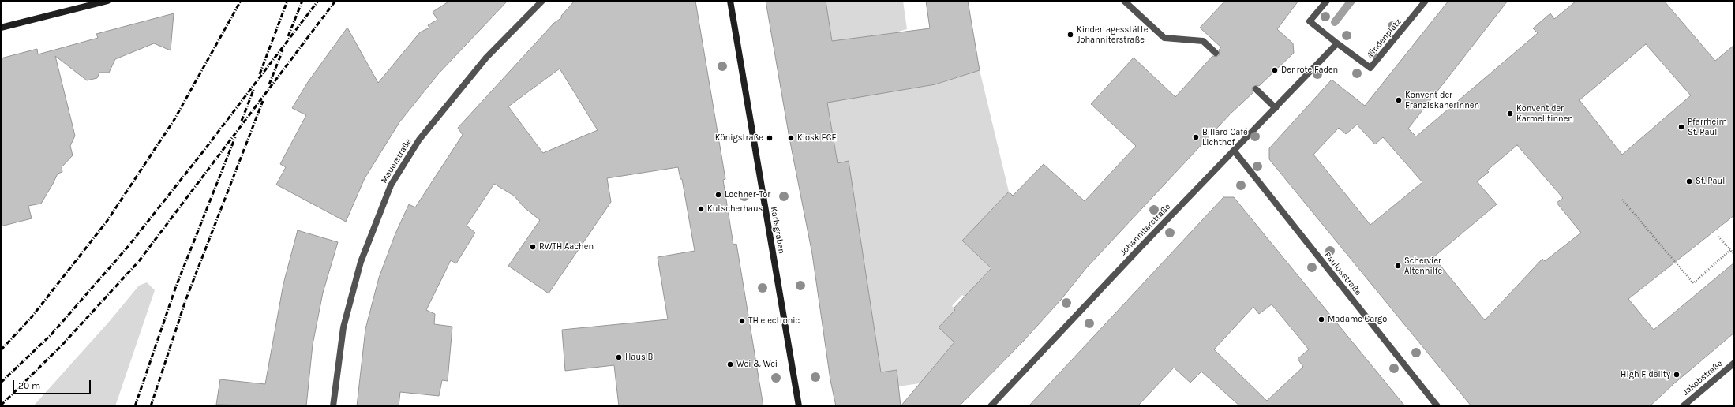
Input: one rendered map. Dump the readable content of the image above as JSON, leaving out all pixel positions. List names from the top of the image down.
{
  "streets": {
    "street": [
      "Lindenplatz",
      "Mauerstraße",
      "Johanniterstraße",
      "Karlsgraben",
      "Paulusstraße",
      "Jakobstraße"
    ]
  },
  "crossings": [
    ["Lindenplatz", "Johanniterstraße"],
    ["Johanniterstraße", "Paulusstraße"]
  ],
  "places": [
    "Kindertagesstätte Johanniterstraße",
    "Der rote Faden",
    "Konvent der Franziskanerinnen",
    "Konvent der Karmelitinnen",
    "Pfarrheim St. Paul",
    "Billard Café Lichthof",
    "Königstraße",
    "Kiosk ECE",
    "St. Paul",
    "Lochner-Tor",
    "Kutscherhaus",
    "RWTH Aachen",
    "Schervier Altenhilfe",
    "Madame Cargo",
    "TH electronic",
    "Haus B",
    "Wei & Wei",
    "High Fidelity"
  ],
  "scale_bar": "20 m"
}
